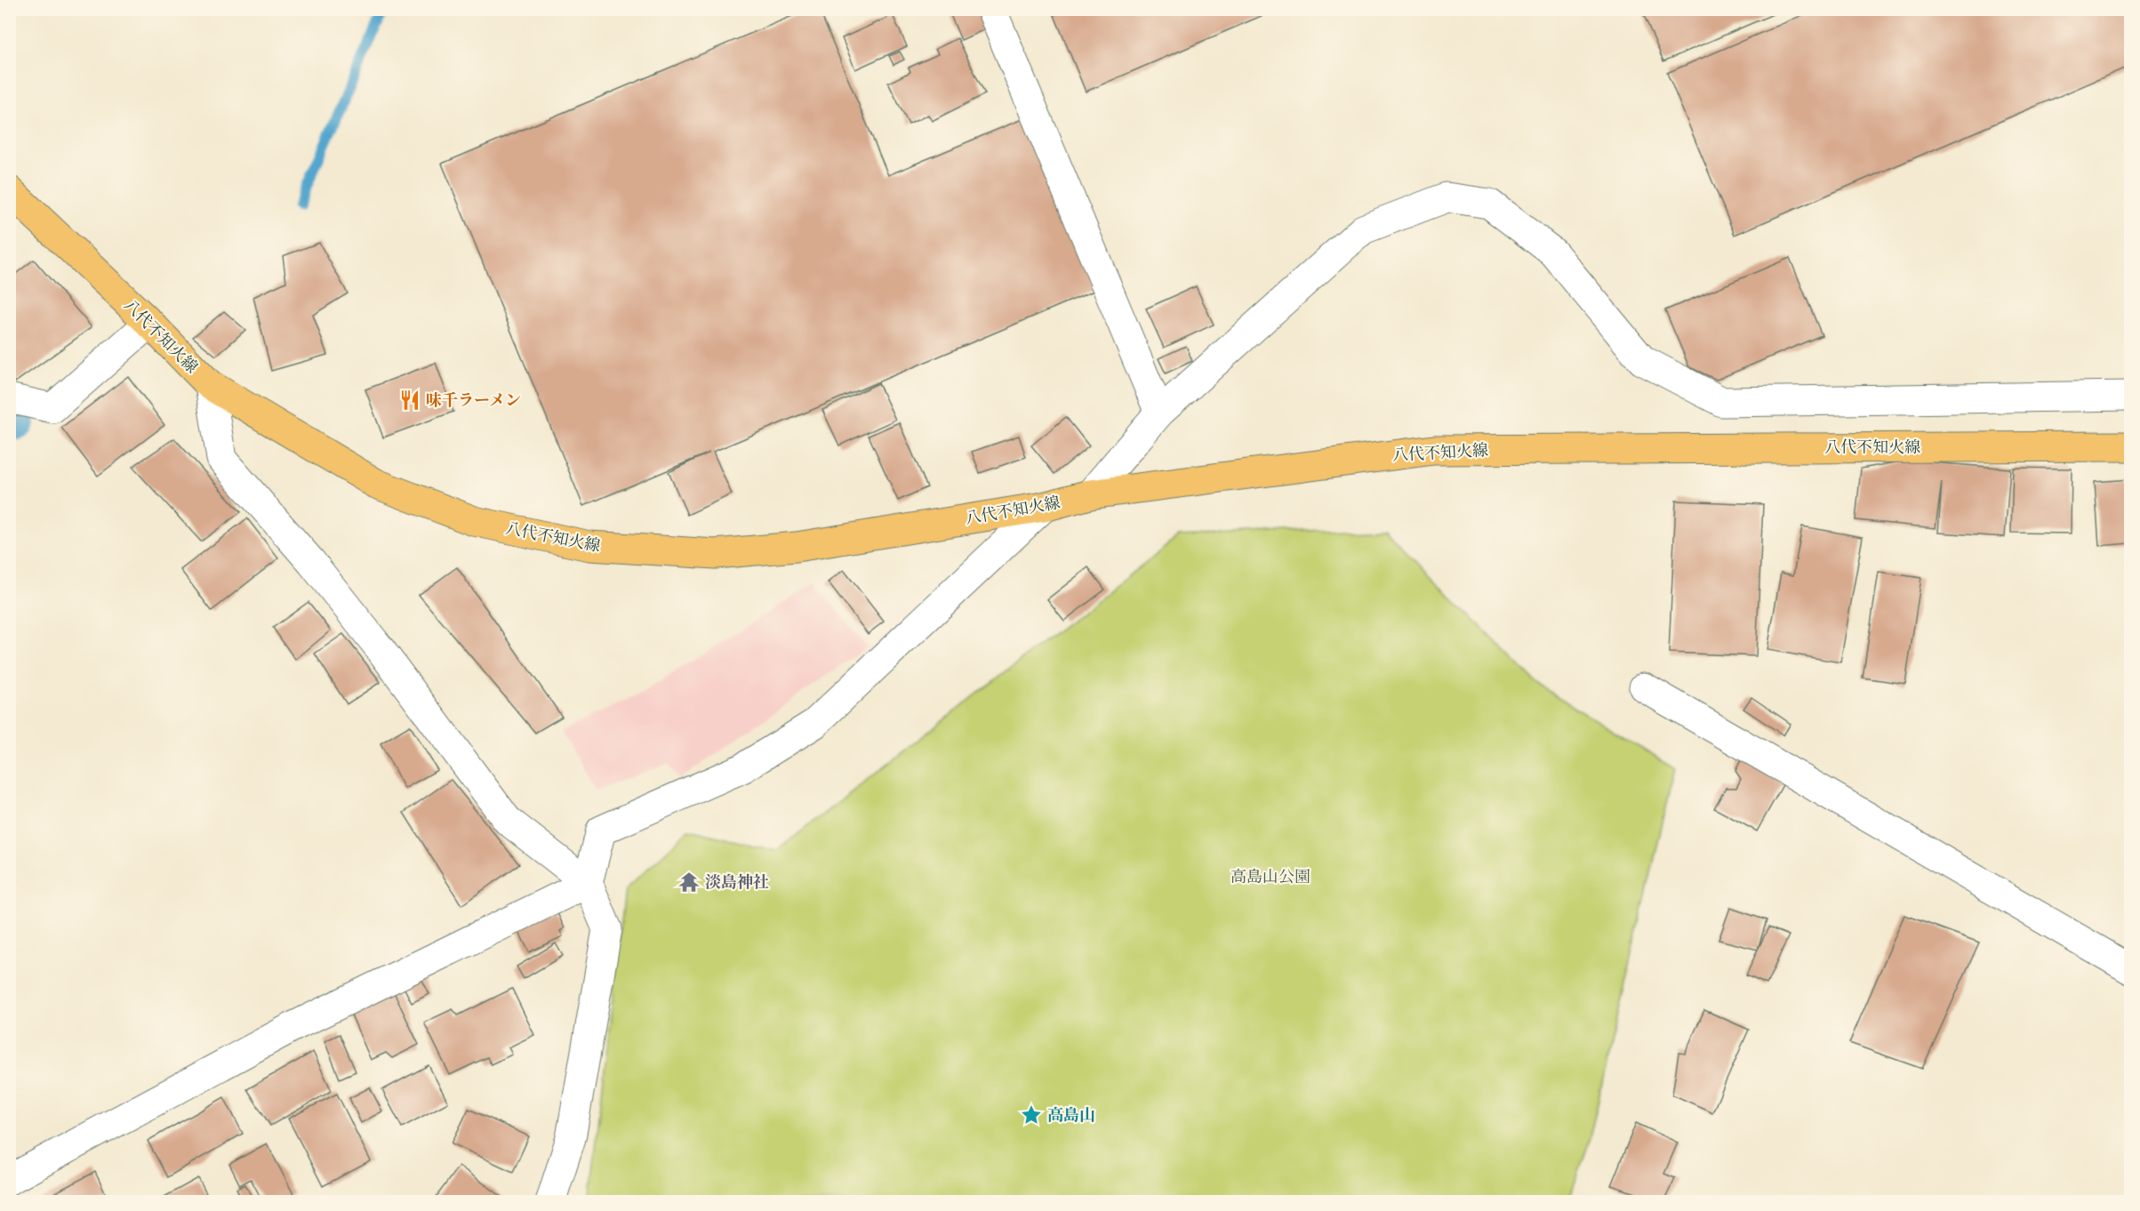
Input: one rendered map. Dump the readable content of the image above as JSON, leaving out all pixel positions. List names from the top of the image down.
{
  "streets": {
    "main road": ["八代不知火線"]
  },
  "parks": ["高島山公園"],
  "places": {
    "restaurant": ["味千ラーメン"],
    "temple": ["淡島神社"],
    "place": ["高島山"]
  }
}
